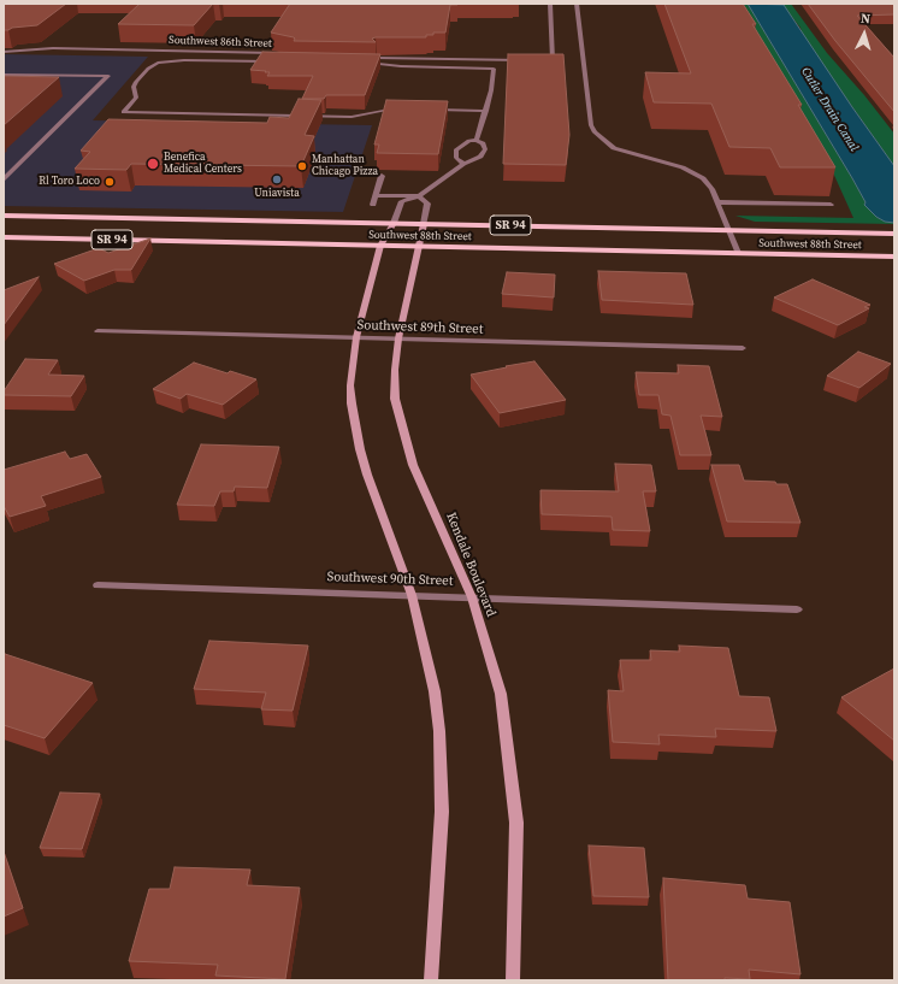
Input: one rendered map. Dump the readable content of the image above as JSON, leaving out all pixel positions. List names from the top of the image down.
{
  "streets": {
    "main road": ["SR 94", "Southwest 88th Street"],
    "street": [
      "Southwest 86th Street",
      "Southwest 89th Street",
      "Kendale Boulevard",
      "Southwest 90th Street"
    ]
  },
  "crossings": [
    ["Southwest 88th Street", "Kendale Boulevard"],
    ["Southwest 89th Street", "Kendale Boulevard"],
    ["Kendale Boulevard", "Southwest 90th Street"]
  ],
  "water": ["Cutler Drain Canal"],
  "places": [
    "Benefica Medical Centers",
    "Manhattan Chicago Pizza",
    "Uniavista",
    "Rl Toro Loco"
  ],
  "north": "top"
}
